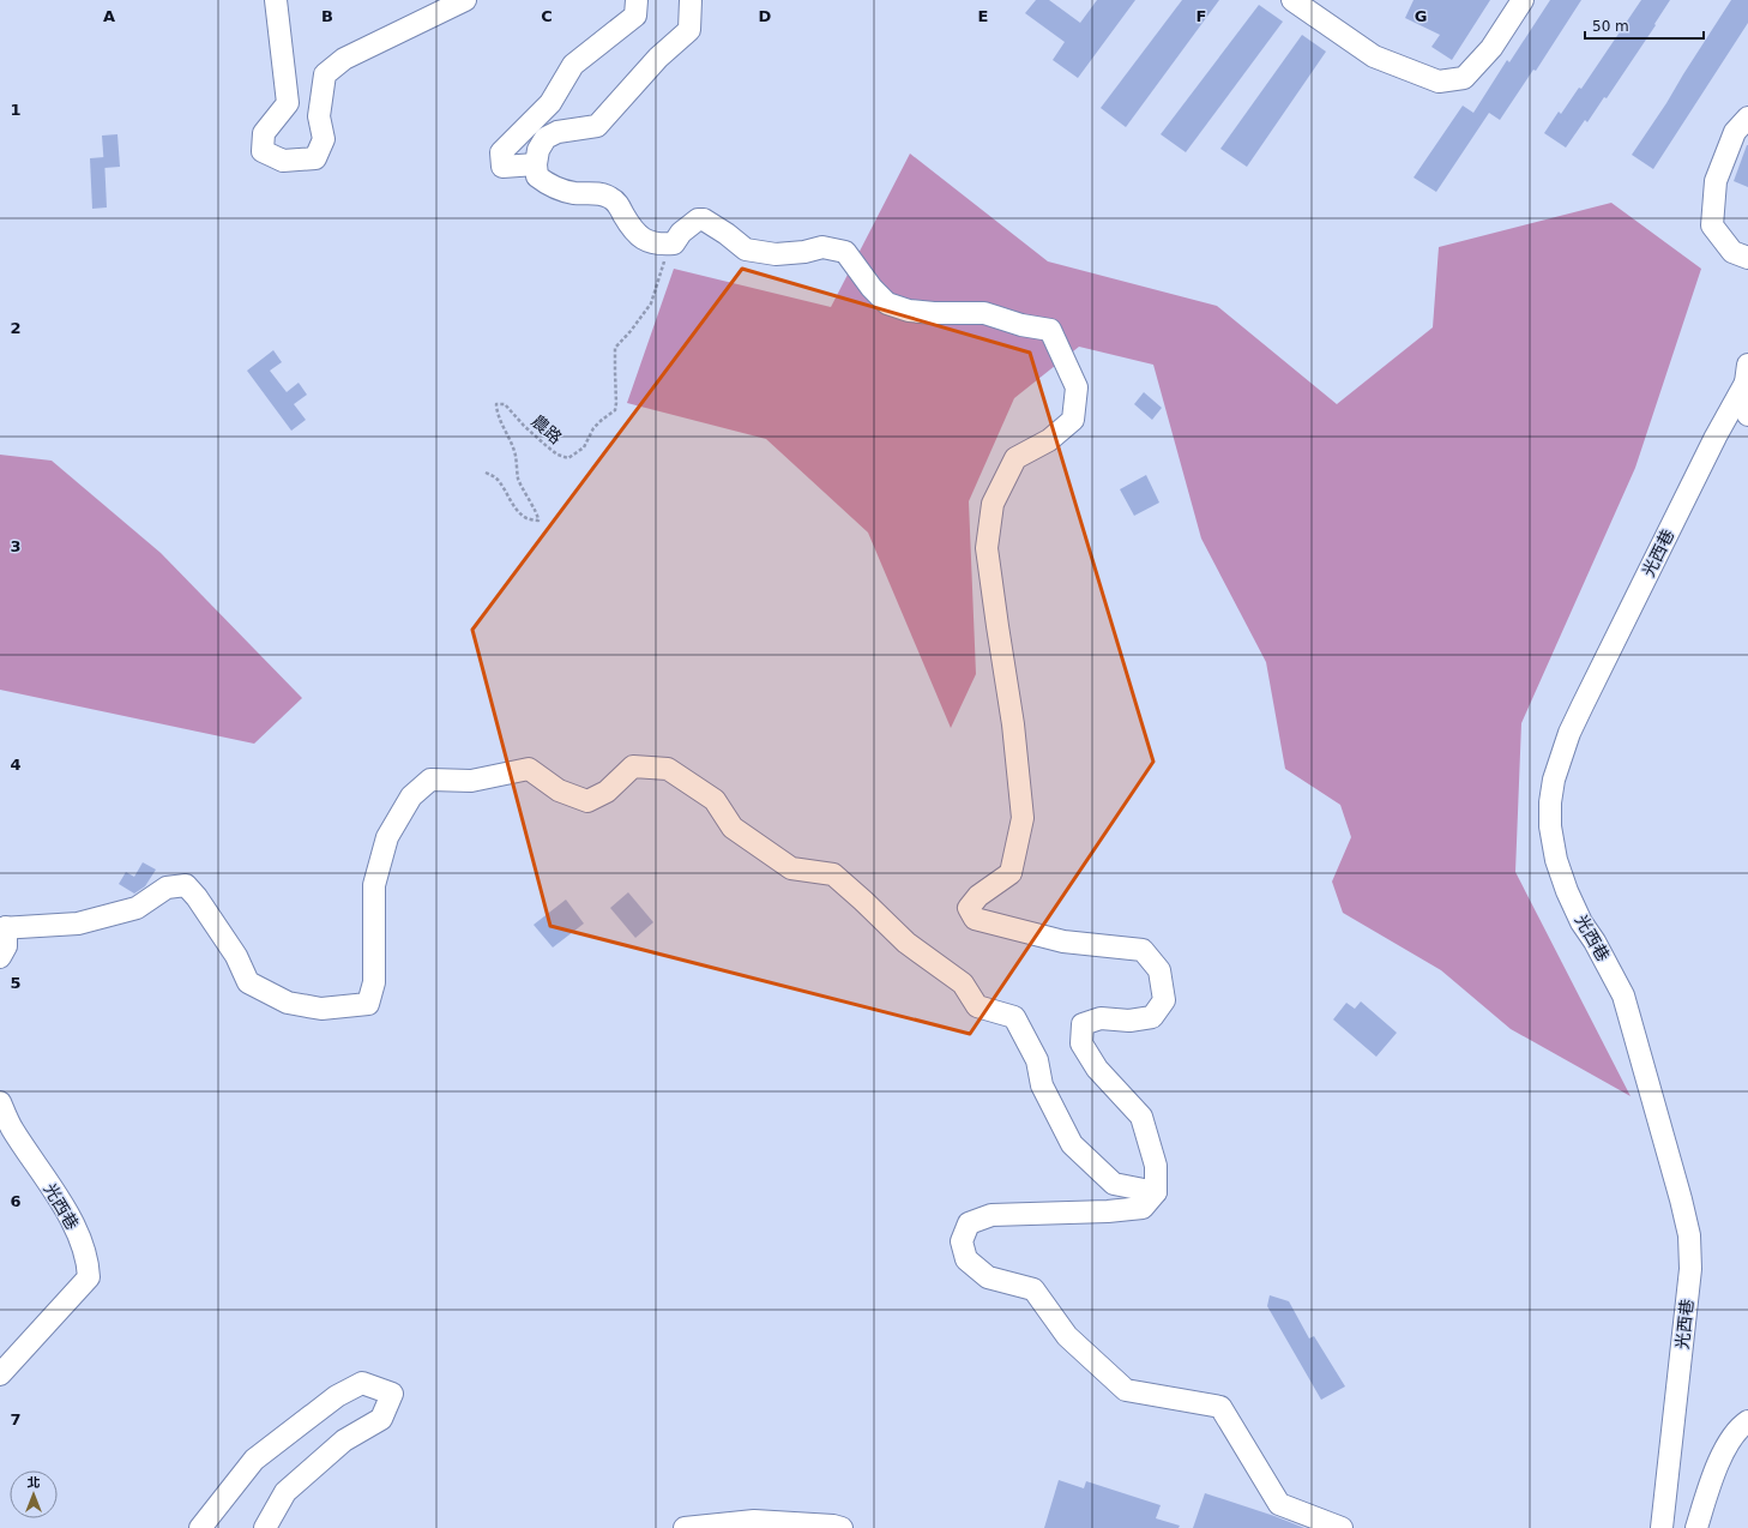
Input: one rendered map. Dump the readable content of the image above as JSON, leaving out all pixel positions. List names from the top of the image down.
{
  "streets": {
    "street": ["光西巷"],
    "path": ["農路"]
  },
  "scale_bar": "50 m",
  "north": "top",
  "grid": {
    "columns": [
      "A",
      "B",
      "C",
      "D",
      "E",
      "F",
      "G"
    ],
    "rows": [
      "1",
      "2",
      "3",
      "4",
      "5",
      "6",
      "7"
    ]
  }
}
